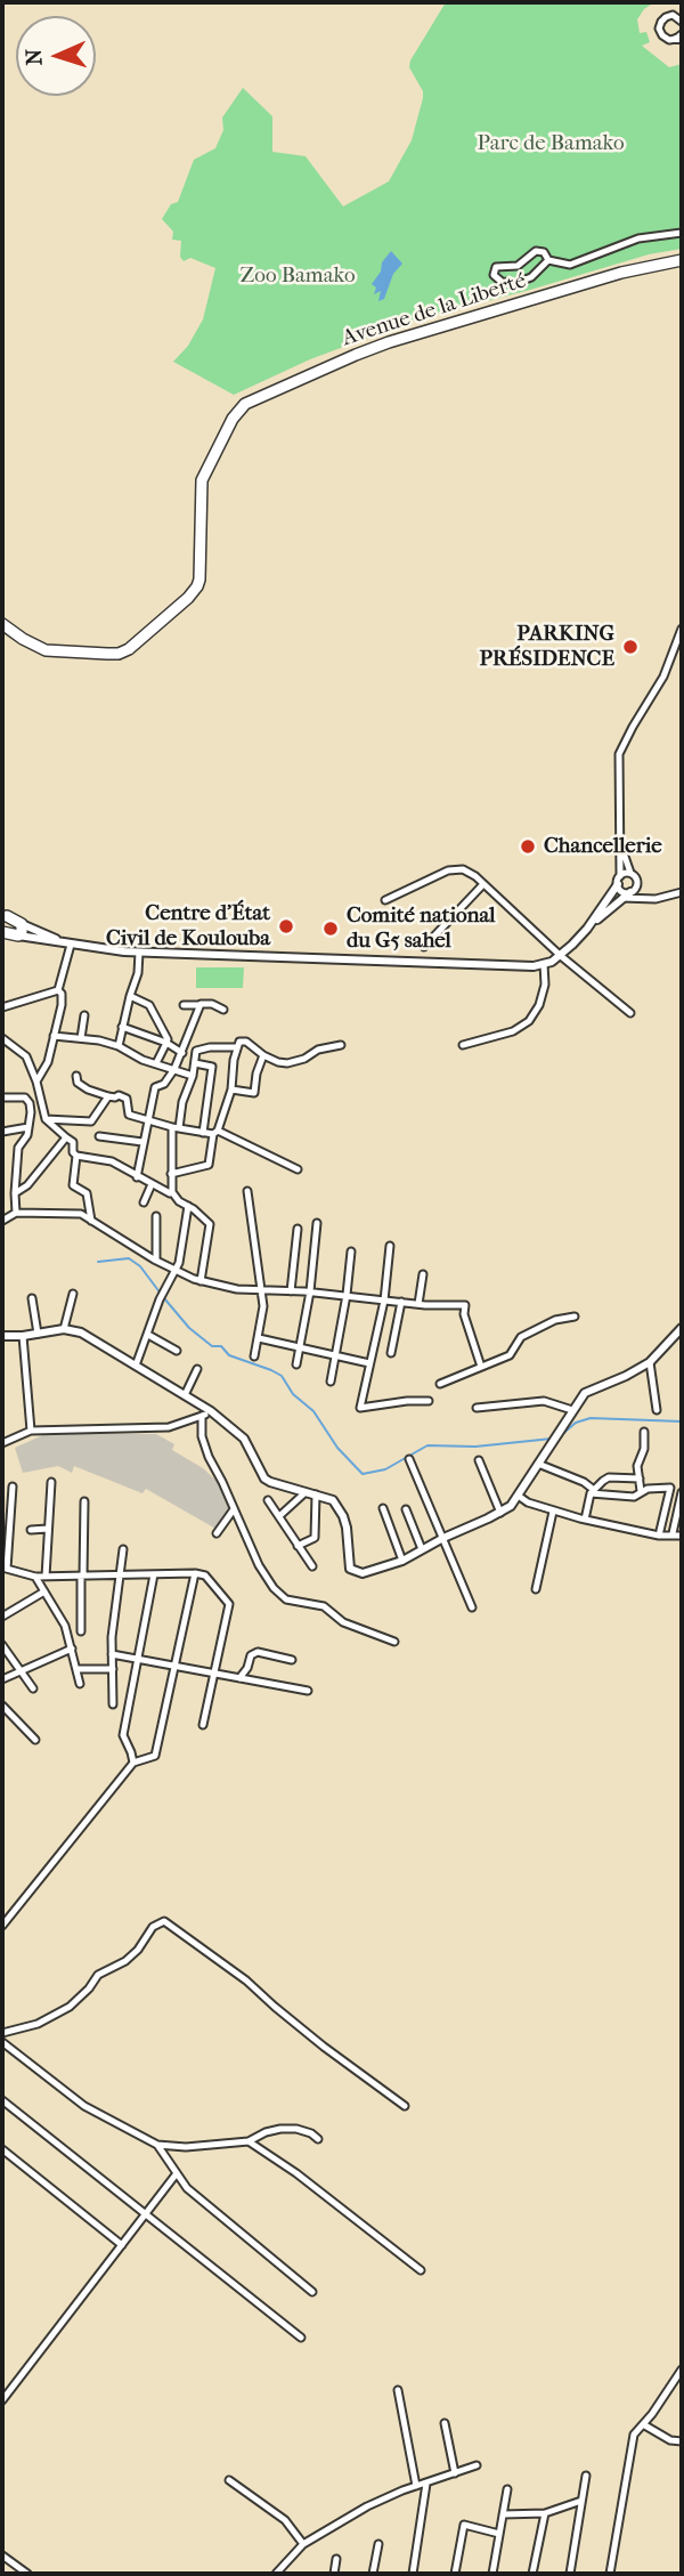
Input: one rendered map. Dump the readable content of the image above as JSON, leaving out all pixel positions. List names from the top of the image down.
{
  "streets": {
    "highway": ["Avenue de la Liberté"]
  },
  "parks": ["Parc de Bamako", "Zoo Bamako"],
  "places": [
    "PARKING PRÉSIDENCE",
    "Chancellerie",
    "Centre d'État Civil de Koulouba",
    "Comité national du G5 sahel"
  ],
  "north": "left"
}
